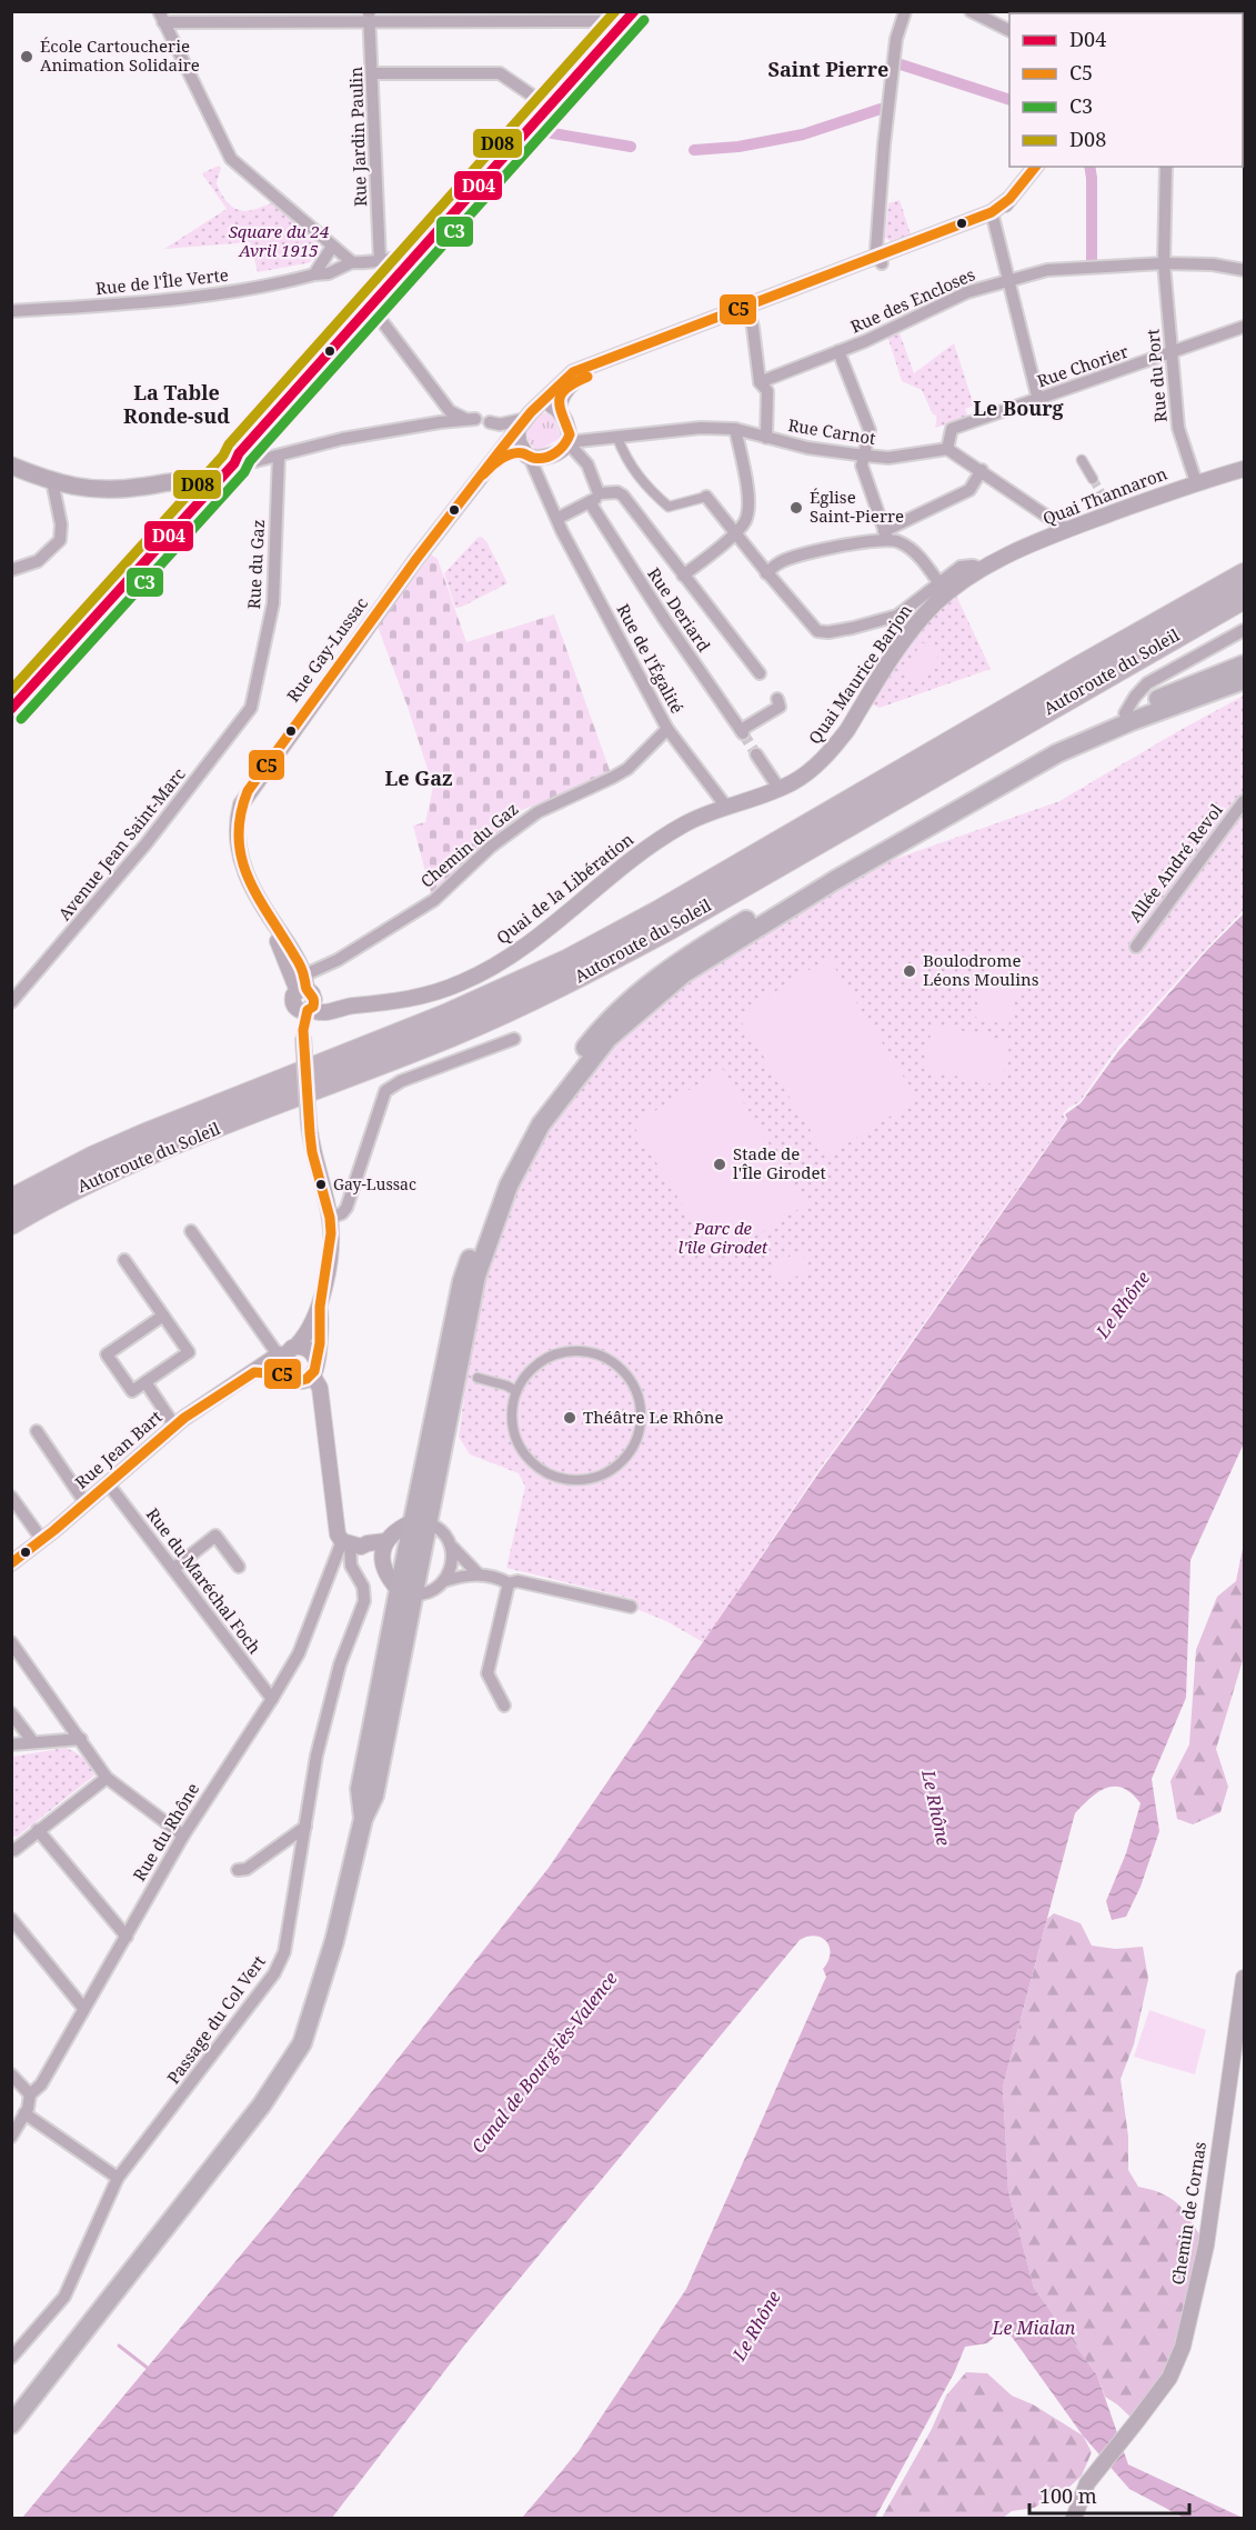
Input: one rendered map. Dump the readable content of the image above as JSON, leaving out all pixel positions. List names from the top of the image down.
{
  "streets": {
    "highway": ["Autoroute du Soleil"],
    "street": [
      "Rue Jardin Paulin",
      "Rue de l'Île Verte",
      "Rue des Encloses",
      "Rue Chorier",
      "Rue du Port",
      "Rue Carnot",
      "Quai Thannaron",
      "Rue du Gaz",
      "Rue Deriard",
      "Rue Gay-Lussac",
      "Rue de l'Égalité",
      "Quai Maurice Barjon",
      "Avenue Jean Saint-Marc",
      "Chemin du Gaz",
      "Allée André Revol",
      "Quai de la Libération",
      "Rue Jean Bart",
      "Rue du Maréchal Foch",
      "Rue du Rhône",
      "Passage du Col Vert",
      "Chemin de Cornas"
    ]
  },
  "crossings": [
    ["Rue Jardin Paulin", "Rue de l'Île Verte"],
    ["Rue des Encloses", "Rue du Port"],
    ["Rue Chorier", "Rue du Port"],
    ["Rue Chorier", "Rue Carnot"],
    ["Rue du Port", "Quai Thannaron"],
    ["Rue Carnot", "Rue Gay-Lussac"],
    ["Rue Carnot", "Rue de l'Égalité"],
    ["Quai Thannaron", "Quai Maurice Barjon"],
    ["Rue du Gaz", "Avenue Jean Saint-Marc"],
    ["Rue Gay-Lussac", "Rue de l'Égalité"],
    ["Rue Gay-Lussac", "Chemin du Gaz"],
    ["Rue Gay-Lussac", "Quai de la Libération"],
    ["Rue Gay-Lussac", "Rue Jean Bart"],
    ["Rue de l'Égalité", "Quai Maurice Barjon"],
    ["Rue de l'Égalité", "Chemin du Gaz"],
    ["Rue de l'Égalité", "Quai de la Libération"],
    ["Quai Maurice Barjon", "Quai de la Libération"],
    ["Chemin du Gaz", "Quai de la Libération"],
    ["Rue Jean Bart", "Rue du Maréchal Foch"],
    ["Rue du Maréchal Foch", "Rue du Rhône"],
    ["Rue du Rhône", "Passage du Col Vert"]
  ],
  "districts": [
    "Saint Pierre",
    "La Table Ronde-sud",
    "Le Bourg",
    "Le Gaz"
  ],
  "water": ["Le Rhône", "Canal de Bourg-lès-Valence", "Le Mialan"],
  "parks": ["Square du 24 Avril 1915", "Parc de l'île Girodet"],
  "places": [
    "École Cartoucherie Animation Solidaire",
    "Église Saint-Pierre",
    "Boulodrome Léons Moulins",
    "Stade de l'Île Girodet",
    "Gay-Lussac",
    "Théâtre Le Rhône"
  ],
  "lines": [
    "transit line D04",
    "transit line D08",
    "transit line C3",
    "transit line C5"
  ],
  "legend": [
    "D04",
    "C5",
    "C3",
    "D08"
  ],
  "scale_bar": "100 m"
}
